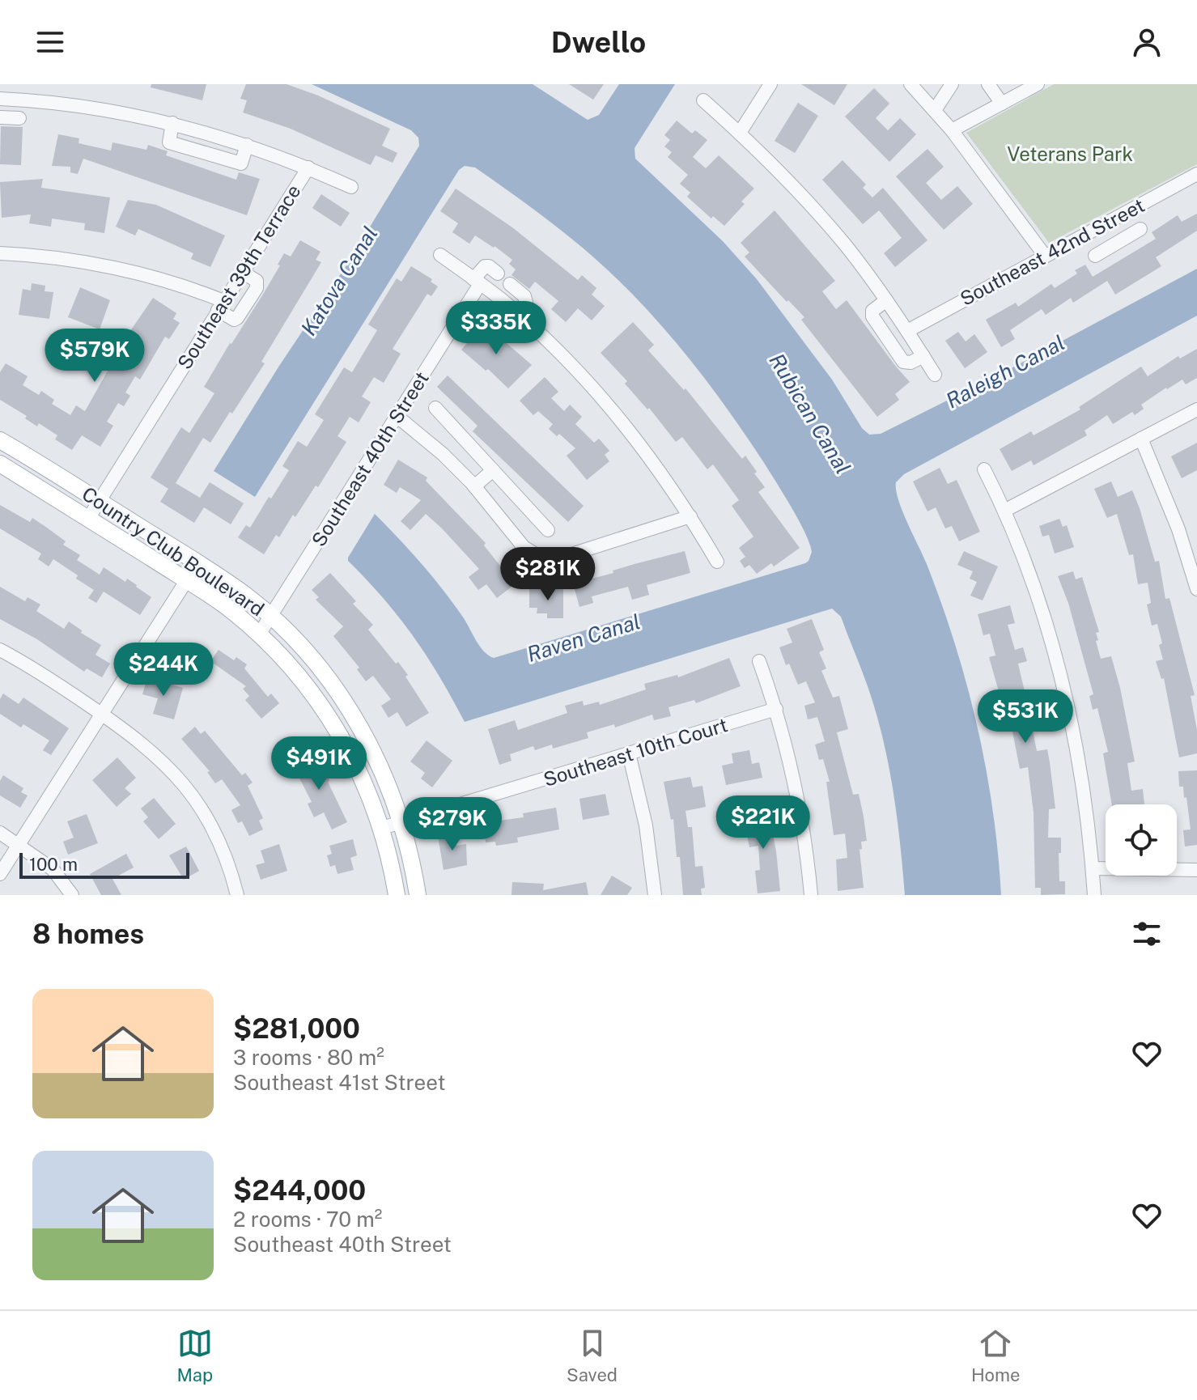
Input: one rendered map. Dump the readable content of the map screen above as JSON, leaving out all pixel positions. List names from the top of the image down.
{
  "streets": {
    "main road": ["Country Club Boulevard"],
    "street": [
      "Southeast 42nd Street",
      "Southeast 39th Terrace",
      "Southeast 40th Street",
      "Southeast 10th Court"
    ]
  },
  "crossings": [
    ["Southeast 39th Terrace", "Country Club Boulevard"],
    ["Southeast 40th Street", "Country Club Boulevard"],
    ["Country Club Boulevard", "Southeast 10th Court"]
  ],
  "water": [
    "Katova Canal",
    "Raleigh Canal",
    "Rubican Canal",
    "Raven Canal"
  ],
  "parks": ["Veterans Park"],
  "scale_bar": "100 m",
  "page": {
    "header": "Dwello",
    "price": [
      "$335K",
      "$579K",
      "$281K",
      "$244K",
      "$531K",
      "$491K",
      "$221K",
      "$279K"
    ],
    "scale": "100 m",
    "heading": "8 homes",
    "list": [
      {
        "name": "$281,000",
        "note": "3 rooms · 80 m² · Southeast 41st Street"
      },
      {
        "name": "$244,000",
        "note": "2 rooms · 70 m² · Southeast 40th Street"
      }
    ],
    "tabs": ["Map", "Saved", "Home"]
  }
}
